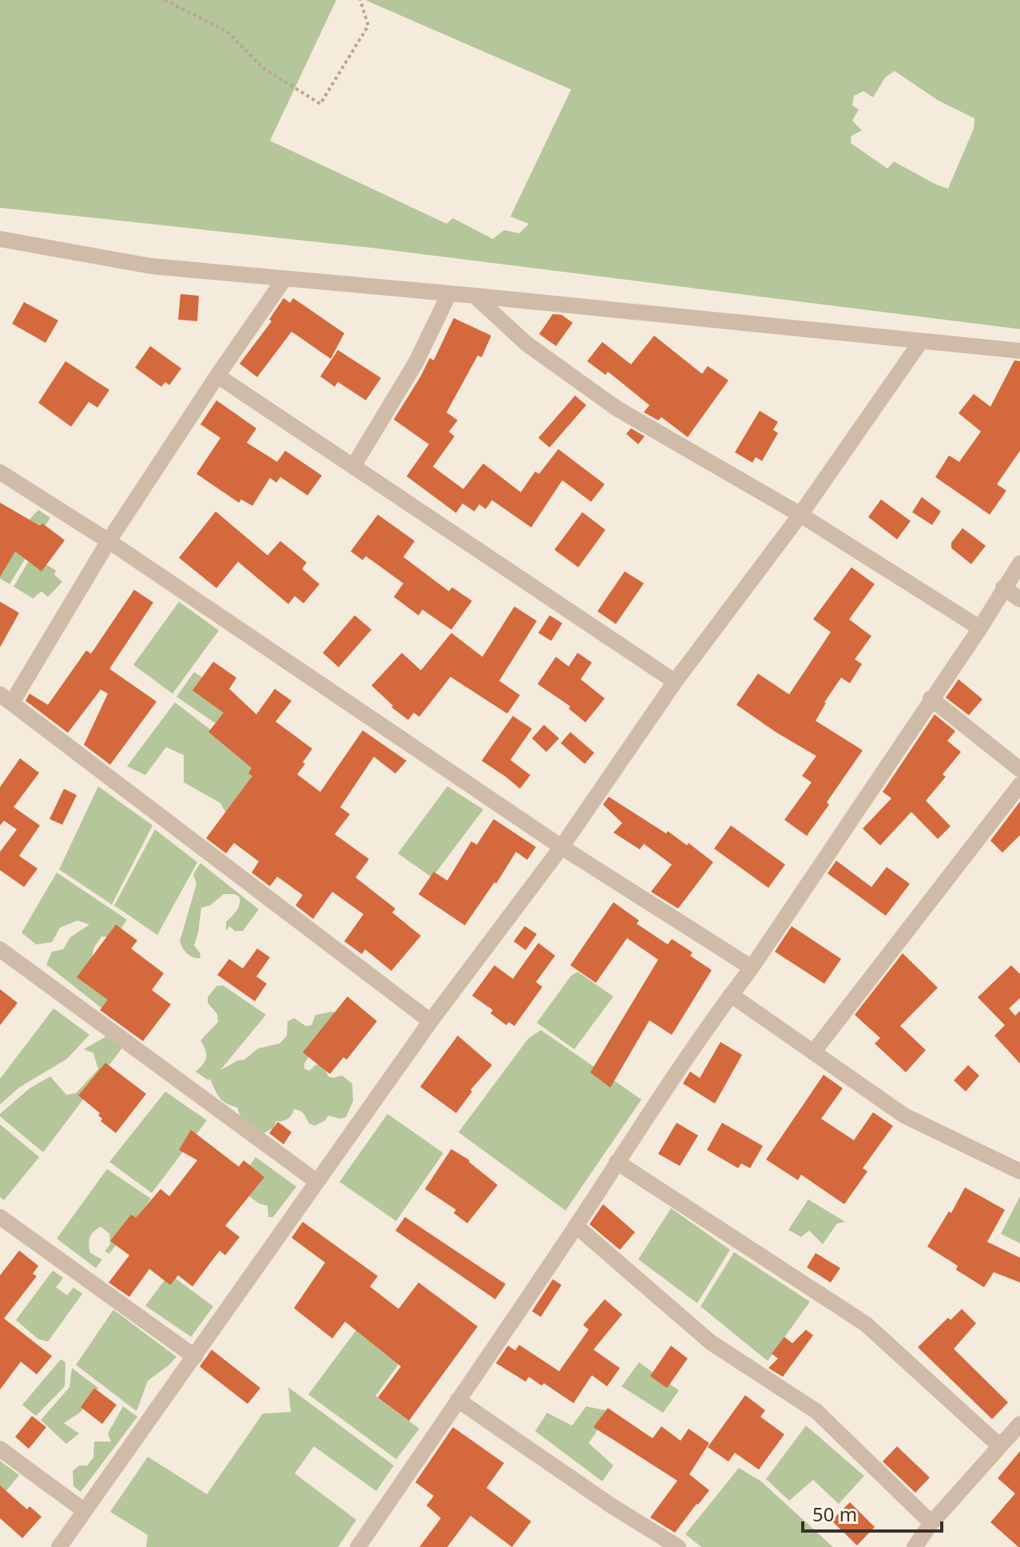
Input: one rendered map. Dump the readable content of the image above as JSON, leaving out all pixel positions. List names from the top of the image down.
{
  "scale_bar": "50 m"
}
